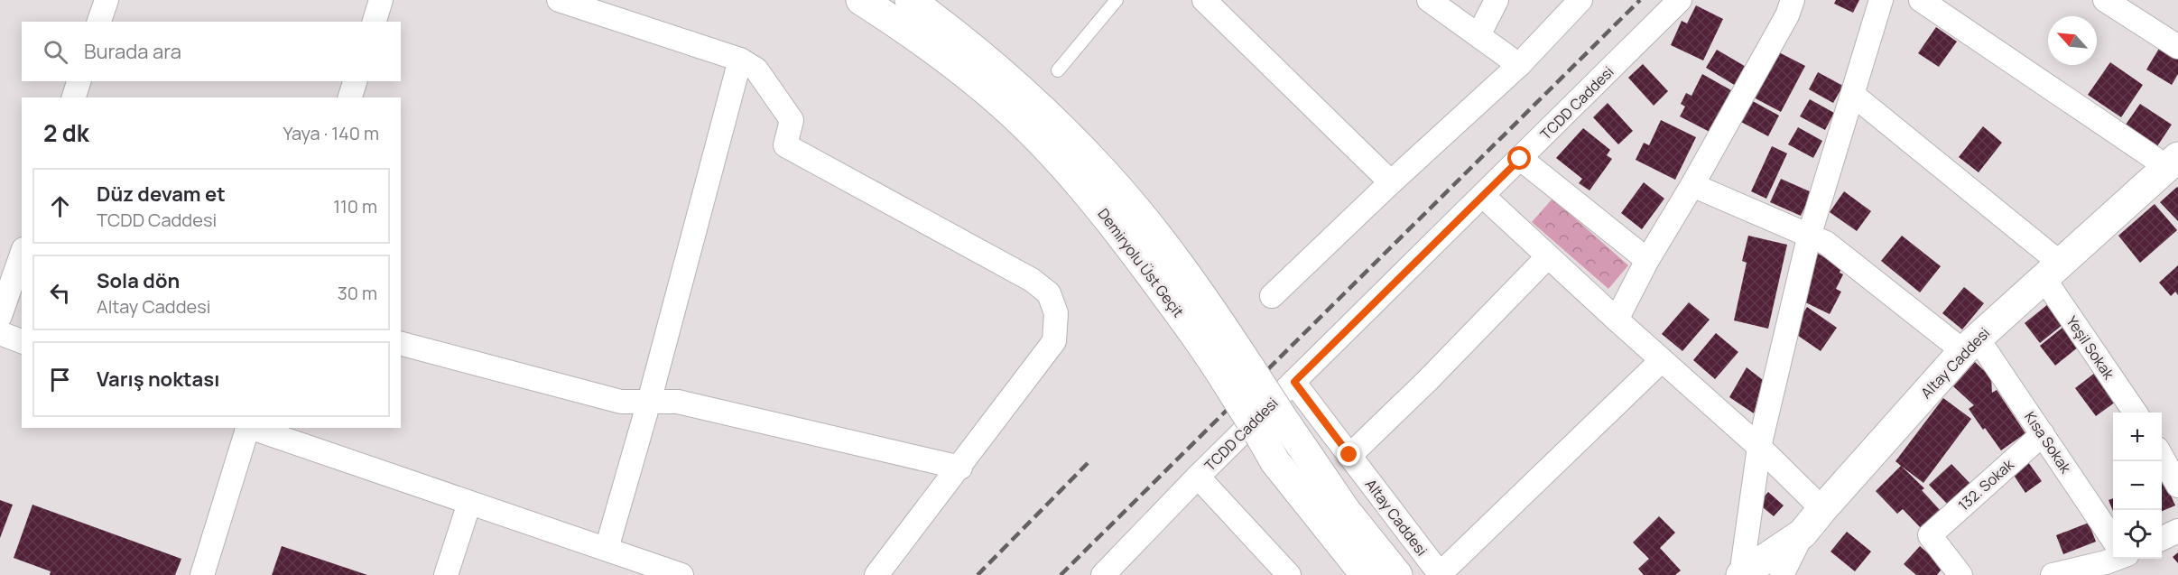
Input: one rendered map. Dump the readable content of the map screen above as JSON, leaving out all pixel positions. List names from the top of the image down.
{
  "streets": {
    "main road": ["Demiryolu Üst Geçit", "Altay Caddesi"],
    "street": [
      "TCDD Caddesi",
      "Yeşil Sokak",
      "Kısa Sokak",
      "132. Sokak"
    ]
  },
  "crossings": [
    ["TCDD Caddesi", "Altay Caddesi"],
    ["Yeşil Sokak", "Altay Caddesi"],
    ["Altay Caddesi", "Kısa Sokak"],
    ["Kısa Sokak", "132. Sokak"]
  ],
  "north": "top left",
  "page": {
    "search": "Burada ara",
    "heading": ["2 dk", "Yaya · 140 m"],
    "list": [
      ["Düz devam et", "TCDD Caddesi", "110 m"],
      ["Sola dön", "Altay Caddesi", "30 m"],
      "Varış noktası"
    ],
    "map_buttons": ["+", "−"]
  }
}
